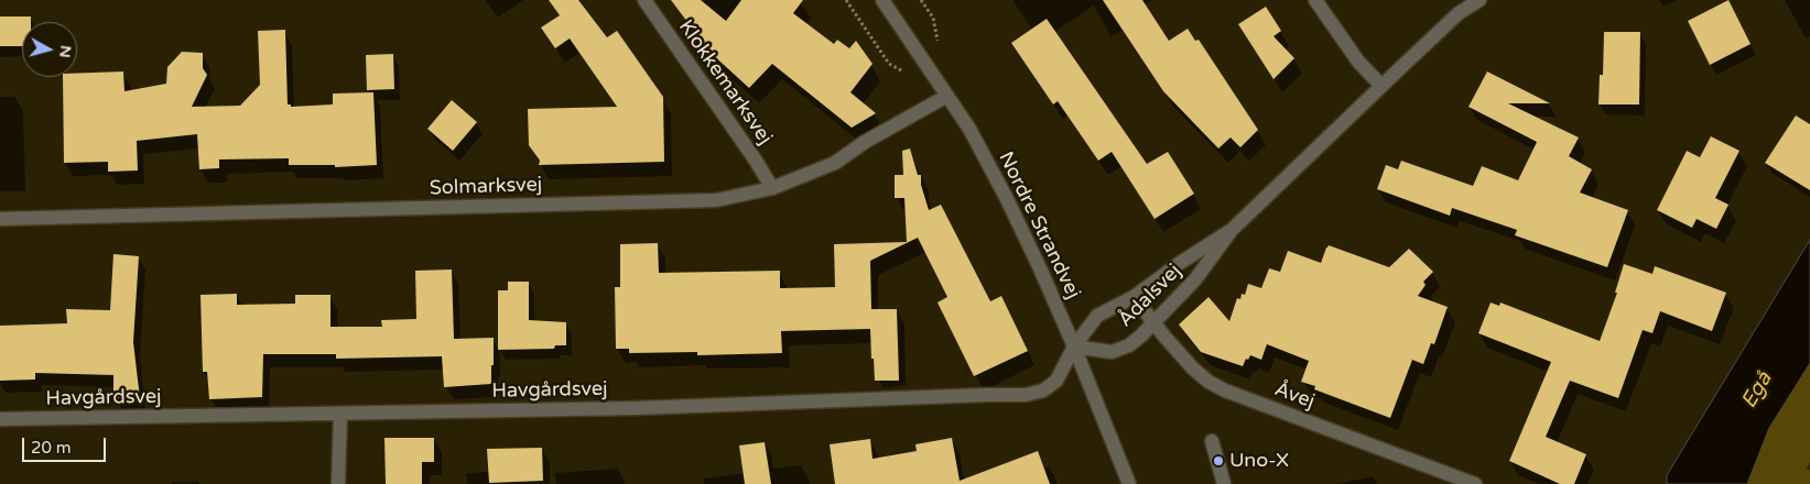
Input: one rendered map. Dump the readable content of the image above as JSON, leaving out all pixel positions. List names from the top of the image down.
{
  "streets": {
    "street": [
      "Klokkemarksvej",
      "Solmarksvej",
      "Nordre Strandvej",
      "Ådalsvej",
      "Havgårdsvej",
      "Åvej"
    ]
  },
  "crossings": [
    ["Klokkemarksvej", "Solmarksvej"],
    ["Solmarksvej", "Nordre Strandvej"],
    ["Nordre Strandvej", "Ådalsvej"],
    ["Nordre Strandvej", "Havgårdsvej"],
    ["Ådalsvej", "Havgårdsvej"],
    ["Ådalsvej", "Åvej"]
  ],
  "water": ["Egå"],
  "places": ["Uno-X"],
  "scale_bar": "20 m",
  "north": "right"
}
